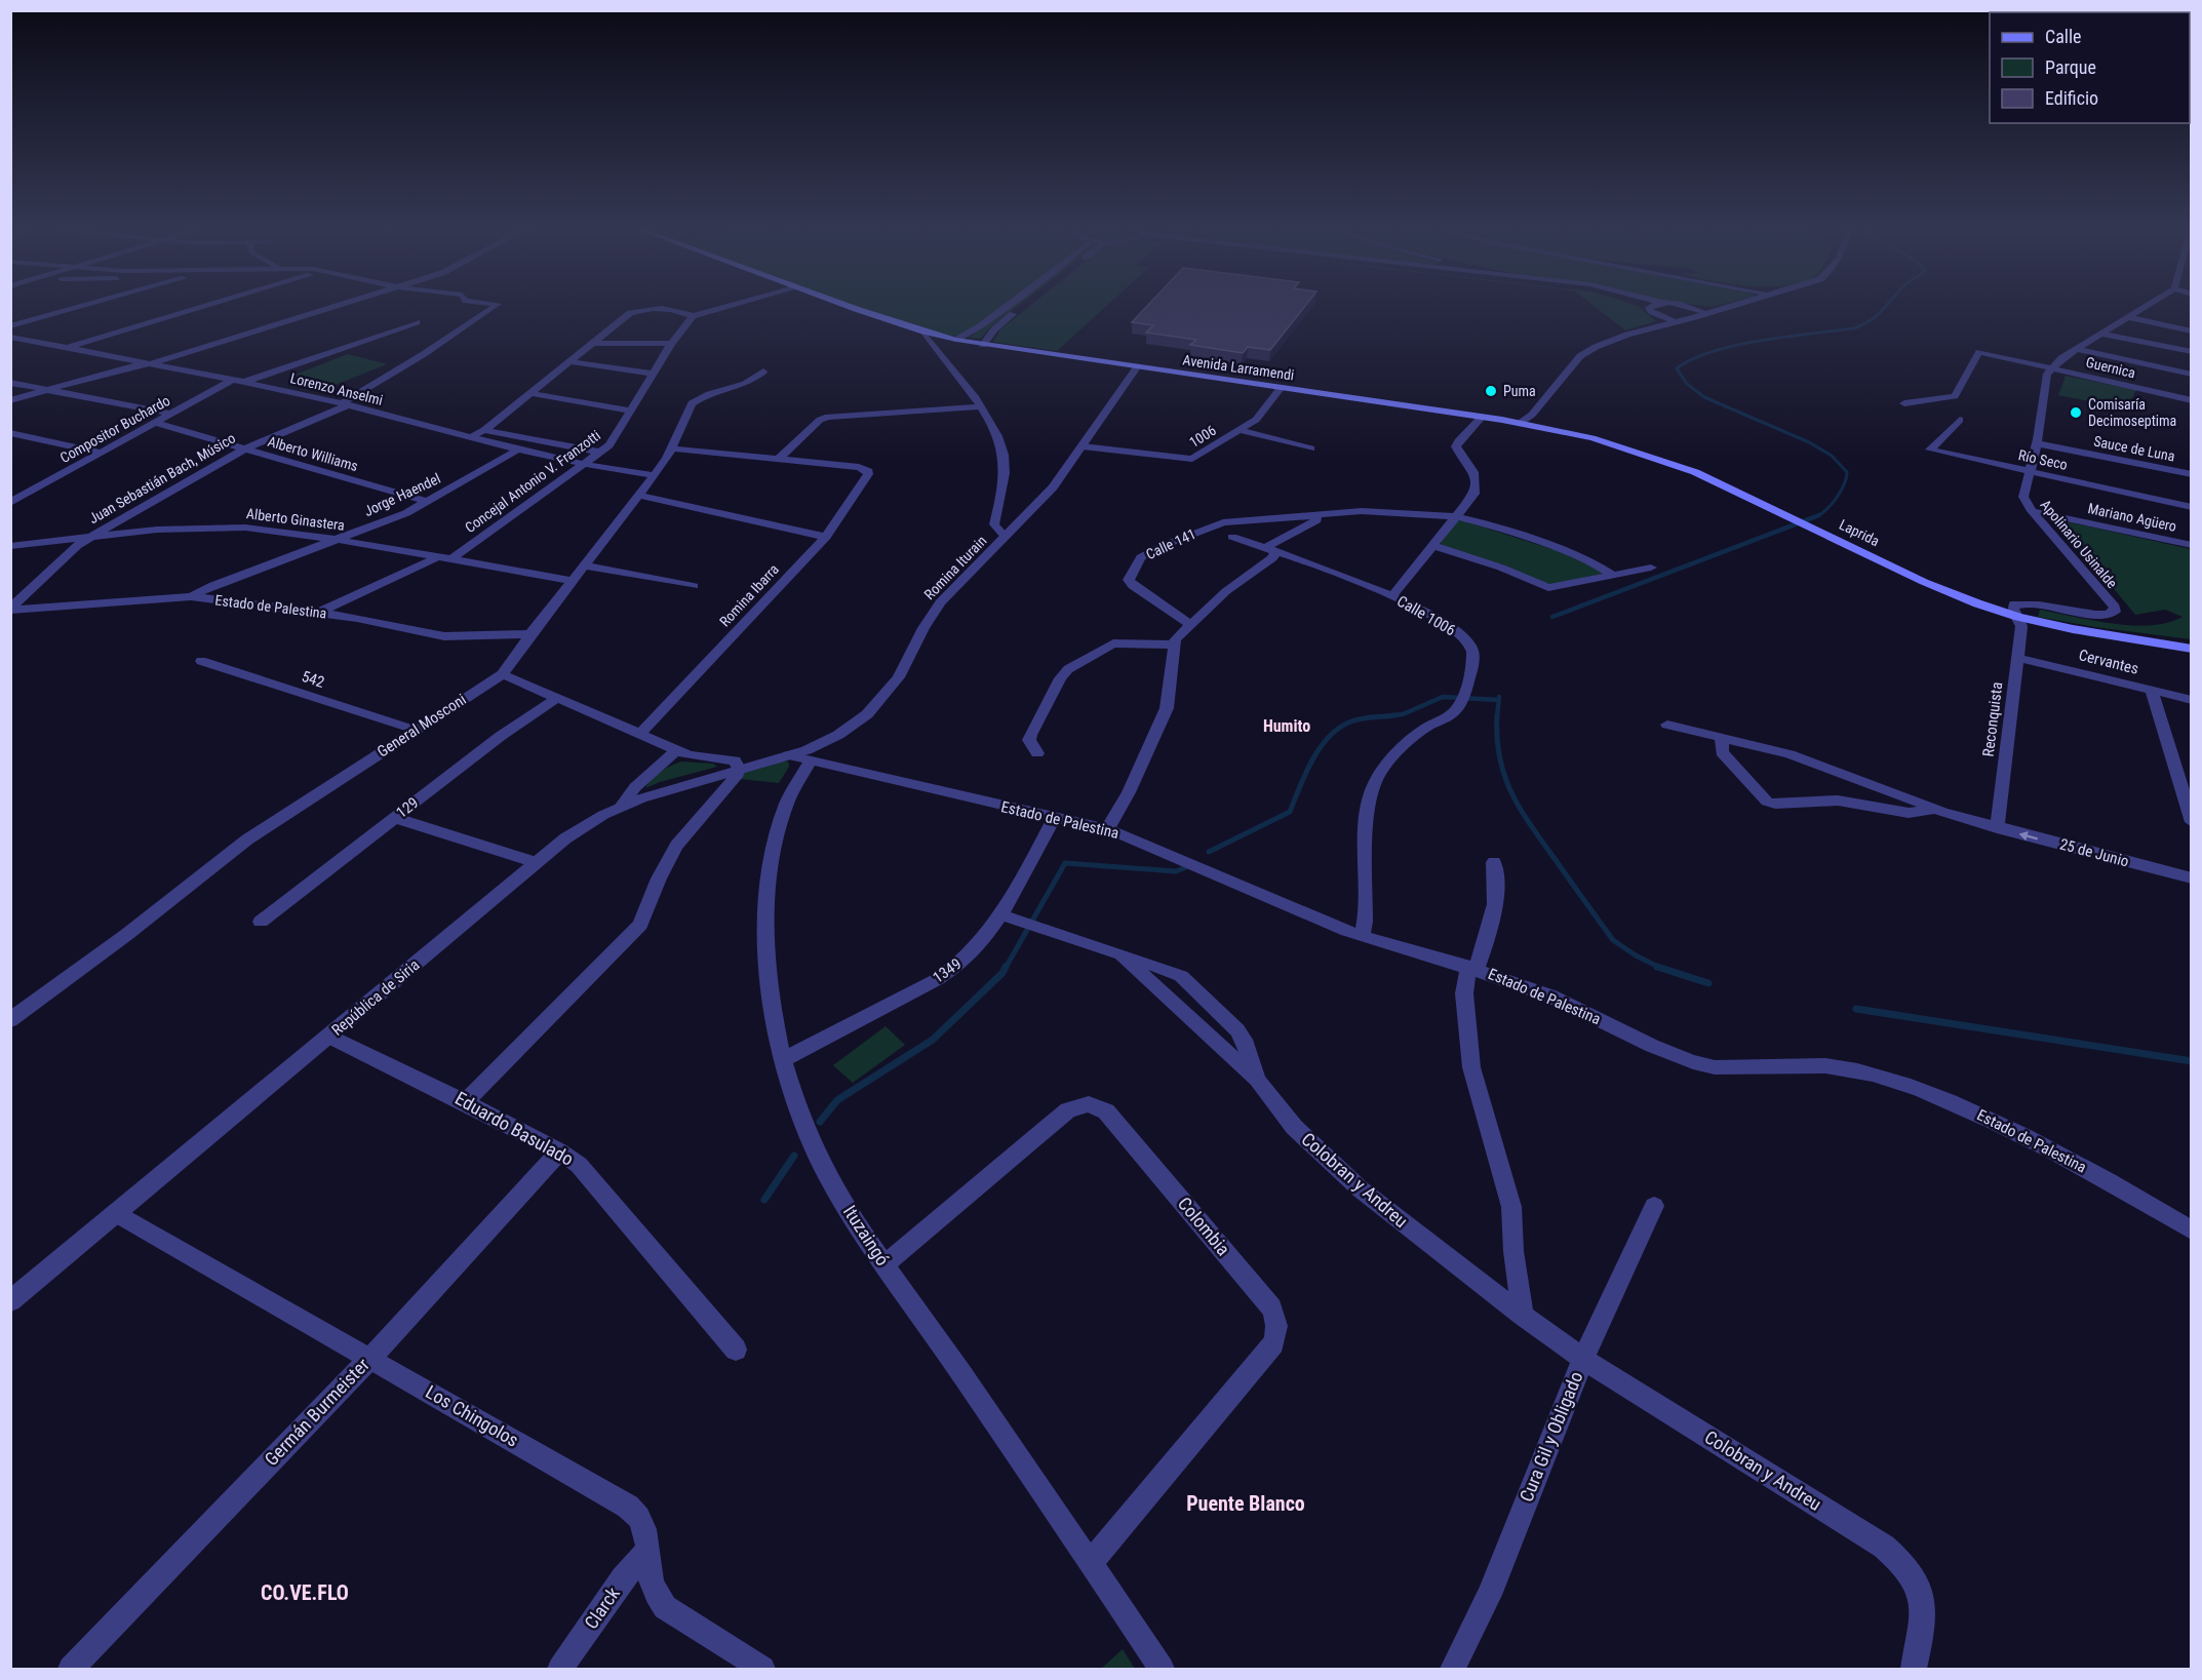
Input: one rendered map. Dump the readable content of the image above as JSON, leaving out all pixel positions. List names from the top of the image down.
{
  "streets": {
    "main road": ["Avenida Larramendi", "Laprida"],
    "street": [
      "Guernica",
      "Lorenzo Anselmi",
      "Compositor Buchardo",
      "1006",
      "Sauce de Luna",
      "Alberto Williams",
      "Río Seco",
      "Juan Sebastián Bach, Músico",
      "Concejal Antonio V. Franzotti",
      "Jorge Haendel",
      "Mariano Agüero",
      "Alberto Ginastera",
      "Calle 141",
      "Apolinario Usinalde",
      "Romina Iturain",
      "Romina Ibarra",
      "Estado de Palestina",
      "Calle 1006",
      "Cervantes",
      "542",
      "Reconquista",
      "General Mosconi",
      "129",
      "25 de Junio",
      "1349",
      "República de Siria",
      "Eduardo Basulado",
      "Colobran y Andreu",
      "Colombia",
      "Ituzaingó",
      "Germán Burmeister",
      "Los Chingolos",
      "Cura Gil y Obligado",
      "Clarck"
    ]
  },
  "crossings": [
    ["Avenida Larramendi", "1006"],
    ["Avenida Larramendi", "Laprida"],
    ["Avenida Larramendi", "Romina Iturain"],
    ["Guernica", "Apolinario Usinalde"],
    ["Lorenzo Anselmi", "Compositor Buchardo"],
    ["Lorenzo Anselmi", "Juan Sebastián Bach, Músico"],
    ["Lorenzo Anselmi", "Concejal Antonio V. Franzotti"],
    ["Lorenzo Anselmi", "Jorge Haendel"],
    ["Lorenzo Anselmi", "General Mosconi"],
    ["Compositor Buchardo", "Alberto Williams"],
    ["1006", "Romina Iturain"],
    ["Sauce de Luna", "Apolinario Usinalde"],
    ["Alberto Williams", "Juan Sebastián Bach, Músico"],
    ["Alberto Williams", "Jorge Haendel"],
    ["Río Seco", "Apolinario Usinalde"],
    ["Juan Sebastián Bach, Músico", "Alberto Ginastera"],
    ["Juan Sebastián Bach, Músico", "Estado de Palestina"],
    ["Concejal Antonio V. Franzotti", "Alberto Ginastera"],
    ["Jorge Haendel", "Alberto Ginastera"],
    ["Jorge Haendel", "Estado de Palestina"],
    ["Mariano Agüero", "Apolinario Usinalde"],
    ["Alberto Ginastera", "General Mosconi"],
    ["Laprida", "Apolinario Usinalde"],
    ["Laprida", "Reconquista"],
    ["Apolinario Usinalde", "Reconquista"],
    ["Romina Iturain", "República de Siria"],
    ["Estado de Palestina", "Calle 1006"],
    ["Estado de Palestina", "General Mosconi"],
    ["Estado de Palestina", "1349"],
    ["Estado de Palestina", "Ituzaingó"],
    ["Cervantes", "Reconquista"],
    ["542", "General Mosconi"],
    ["Reconquista", "25 de Junio"],
    ["1349", "Colobran y Andreu"],
    ["1349", "Ituzaingó"],
    ["República de Siria", "Eduardo Basulado"],
    ["República de Siria", "Los Chingolos"],
    ["Eduardo Basulado", "Germán Burmeister"],
    ["Colobran y Andreu", "Cura Gil y Obligado"],
    ["Colombia", "Ituzaingó"],
    ["Germán Burmeister", "Los Chingolos"],
    ["Los Chingolos", "Clarck"]
  ],
  "one_way": ["25 de Junio"],
  "districts": ["Humito", "Puente Blanco", "CO.VE.FLO"],
  "places": ["Puma", "Comisaría Decimoseptima"],
  "legend": ["Calle", "Parque", "Edificio"]
}
